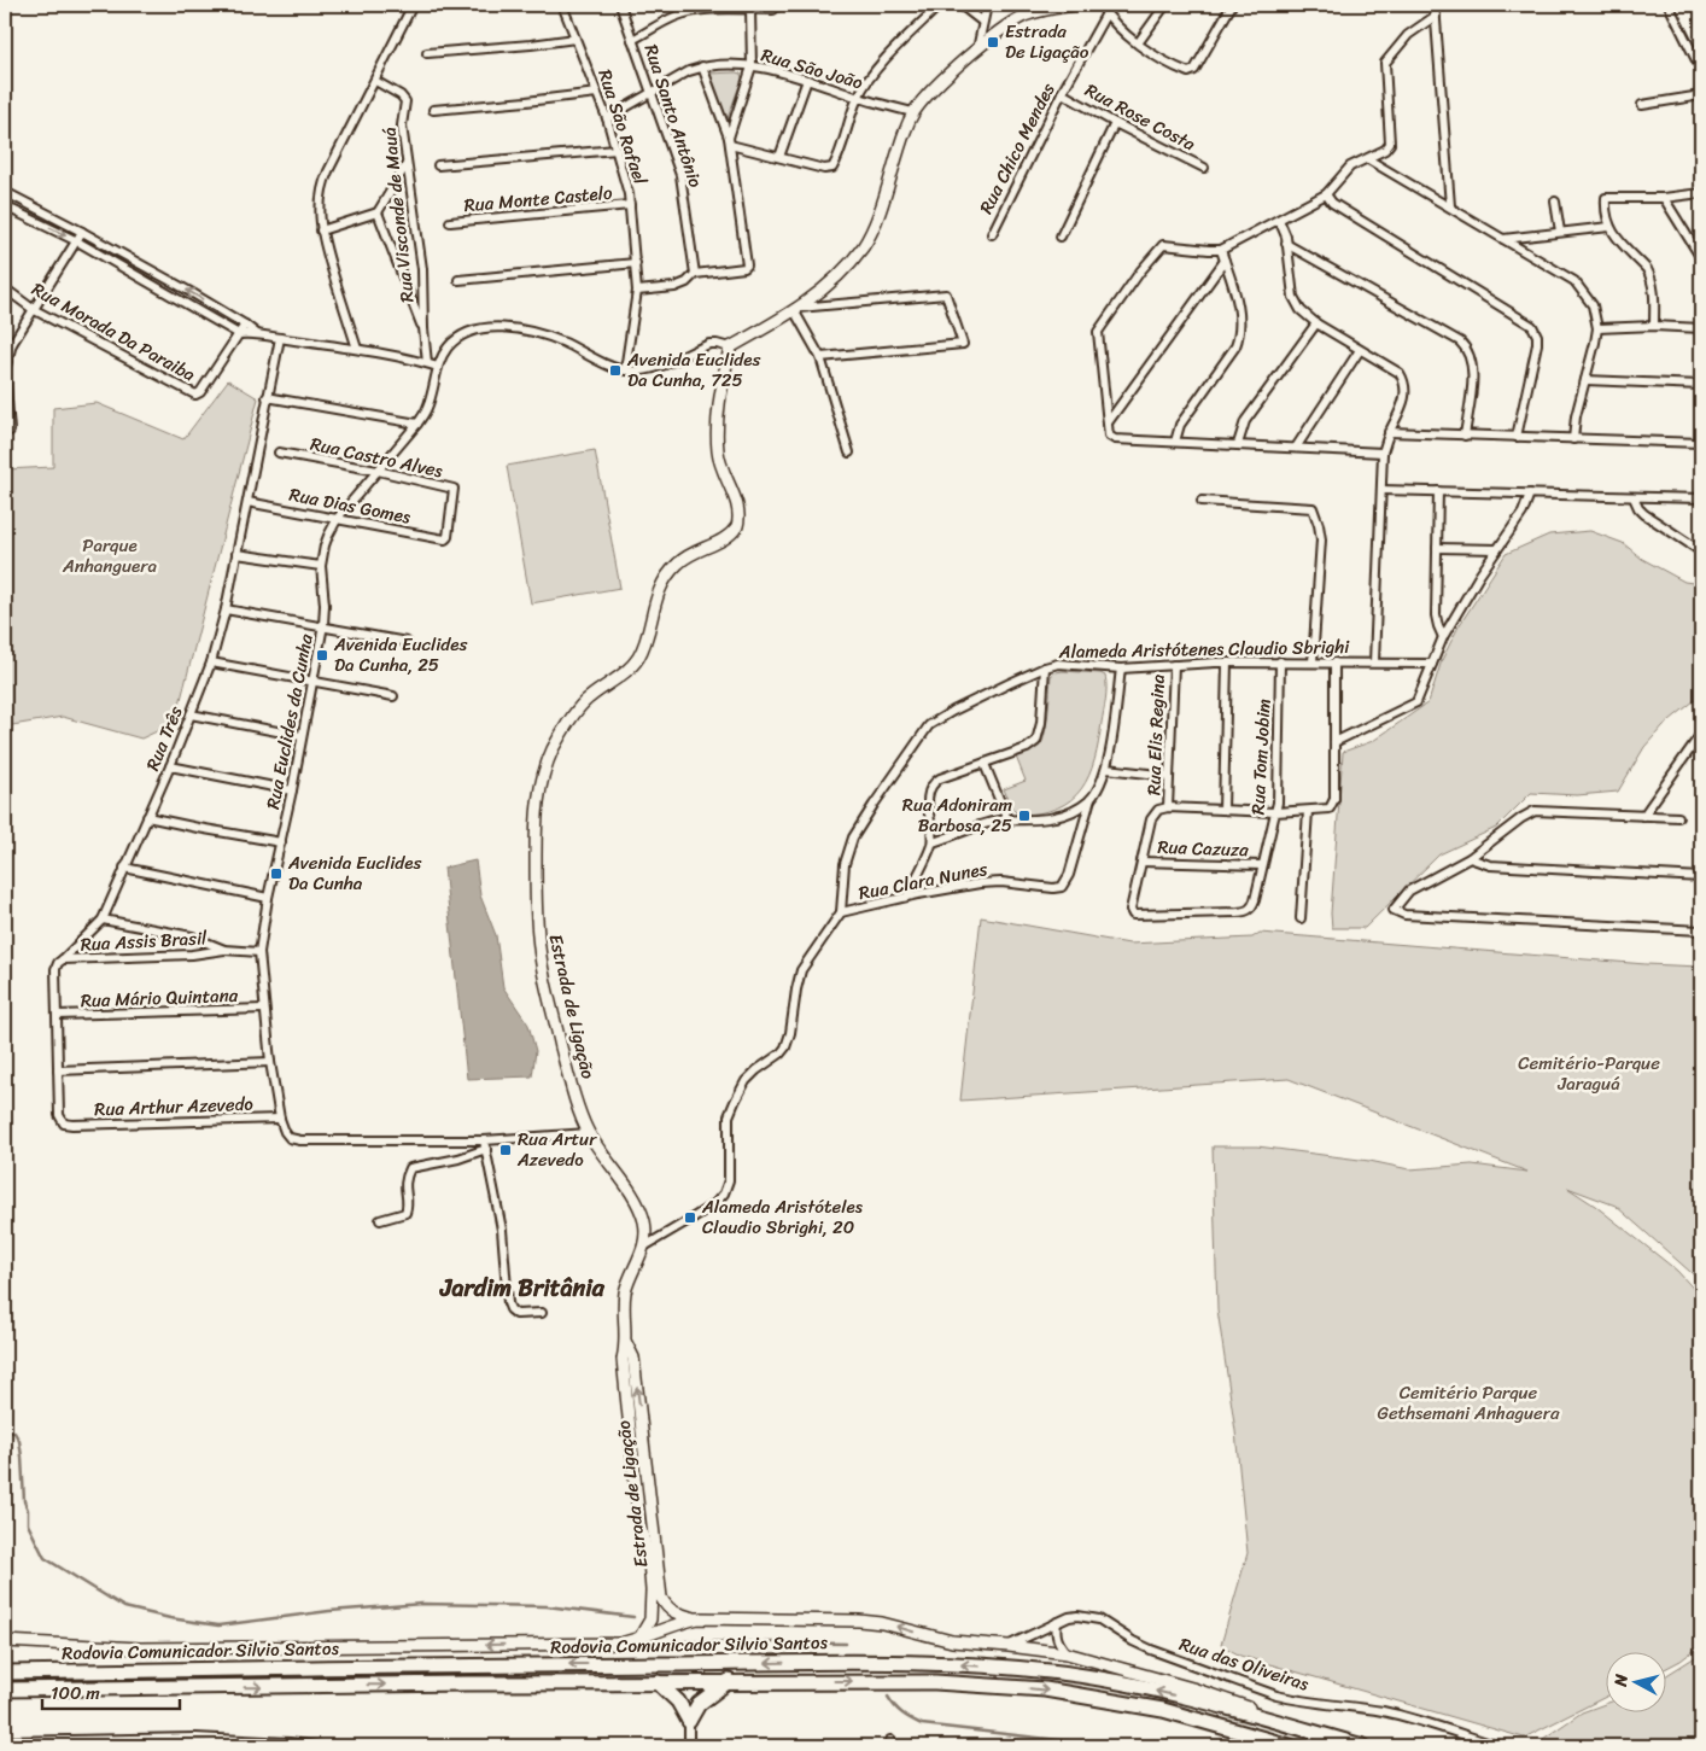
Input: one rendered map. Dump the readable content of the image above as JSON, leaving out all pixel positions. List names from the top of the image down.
{
  "streets": {
    "highway": ["Rodovia Comunicador Silvio Santos"],
    "main road": ["Estrada de Ligação"],
    "street": [
      "Rua São João",
      "Rua Santo Antônio",
      "Rua Rose Costa",
      "Rua São Rafael",
      "Rua Chico Mendes",
      "Rua Monte Castelo",
      "Rua Visconde de Mauá",
      "Rua Morada Da Paraiba",
      "Rua Castro Alves",
      "Rua Dias Gomes",
      "Alameda Aristótenes Claudio Sbrighi",
      "Rua Euclides da Cunha",
      "Rua Elis Regina",
      "Rua Três",
      "Rua Tom Jobim",
      "Rua Cazuza",
      "Rua Clara Nunes",
      "Rua Assis Brasil",
      "Rua Mário Quintana",
      "Rua Arthur Azevedo",
      "Rua das Oliveiras"
    ]
  },
  "crossings": [
    ["Rua São João", "Rua Santo Antônio"],
    ["Rua São João", "Rua São Rafael"],
    ["Rua Rose Costa", "Rua Chico Mendes"],
    ["Rua São Rafael", "Rua Monte Castelo"],
    ["Rua São Rafael", "Rua Euclides da Cunha"],
    ["Rua Castro Alves", "Rua Dias Gomes"],
    ["Rua Castro Alves", "Rua Euclides da Cunha"],
    ["Rua Dias Gomes", "Rua Euclides da Cunha"],
    ["Rua Dias Gomes", "Rua Três"],
    ["Alameda Aristótenes Claudio Sbrighi", "Rua Elis Regina"],
    ["Alameda Aristótenes Claudio Sbrighi", "Rua Tom Jobim"],
    ["Alameda Aristótenes Claudio Sbrighi", "Rua Clara Nunes"],
    ["Rua Euclides da Cunha", "Rua Mário Quintana"],
    ["Rua Euclides da Cunha", "Estrada de Ligação"],
    ["Rua Euclides da Cunha", "Rua Arthur Azevedo"],
    ["Rua Três", "Rua Assis Brasil"],
    ["Rua Três", "Rua Mário Quintana"],
    ["Rua Três", "Rua Arthur Azevedo"],
    ["Rua Tom Jobim", "Rua Cazuza"]
  ],
  "districts": ["Jardim Britânia"],
  "parks": ["Parque Anhanguera", "Cemitério-Parque Jaraguá", "Cemitério Parque Gethsemani Anhaguera"],
  "places": {
    "transit": [
      "Estrada De Ligação",
      "Avenida Euclides Da Cunha, 725",
      "Avenida Euclides Da Cunha, 25",
      "Rua Adoniram Barbosa, 25",
      "Avenida Euclides Da Cunha",
      "Rua Artur Azevedo",
      "Alameda Aristóteles Claudio Sbrighi, 20"
    ]
  },
  "scale_bar": "100 m",
  "north": "left"
}
